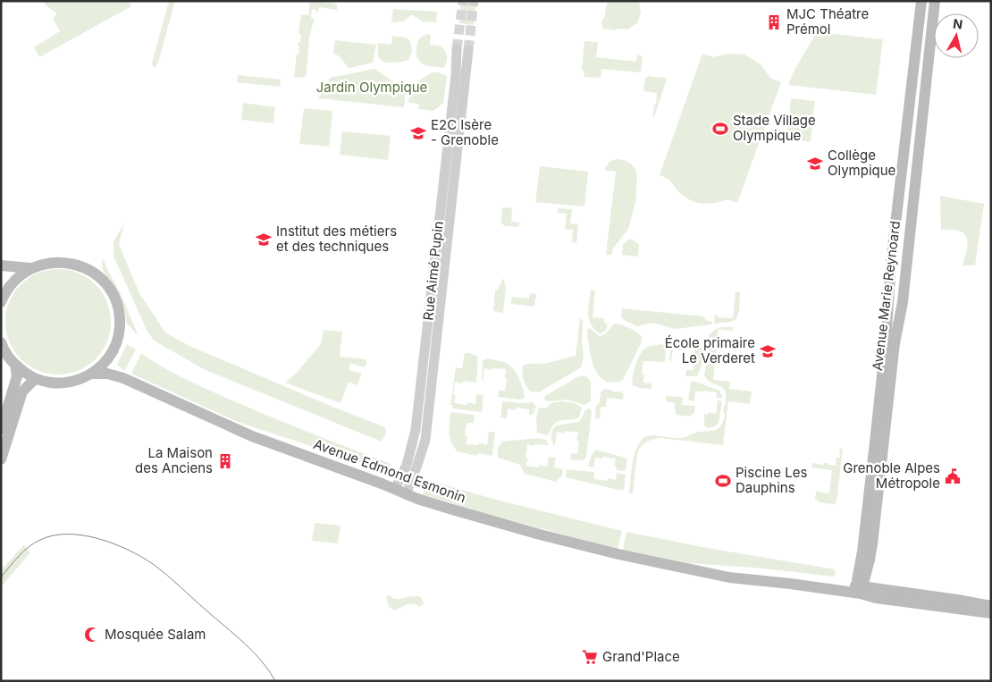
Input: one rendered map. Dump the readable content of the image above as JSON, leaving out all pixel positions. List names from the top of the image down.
{
  "streets": {
    "main road": ["Avenue Marie Reynoard", "Avenue Edmond Esmonin"],
    "street": ["Rue Aimé Pupin"]
  },
  "crossings": [
    ["Rue Aimé Pupin", "Avenue Edmond Esmonin"],
    ["Avenue Marie Reynoard", "Avenue Edmond Esmonin"]
  ],
  "parks": ["Jardin Olympique"],
  "places": {
    "building": ["MJC Théatre Prémol", "La Maison des Anciens"],
    "sports": ["Stade Village Olympique", "Piscine Les Dauphins"],
    "school or university": [
      "E2C Isère - Grenoble",
      "Collège Olympique",
      "Institut des métiers et des techniques",
      "École primaire Le Verderet"
    ],
    "public building": ["Grenoble Alpes Métropole"],
    "mosque": ["Mosquée Salam"],
    "supermarket": ["Grand'Place"]
  },
  "north": "top"
}
